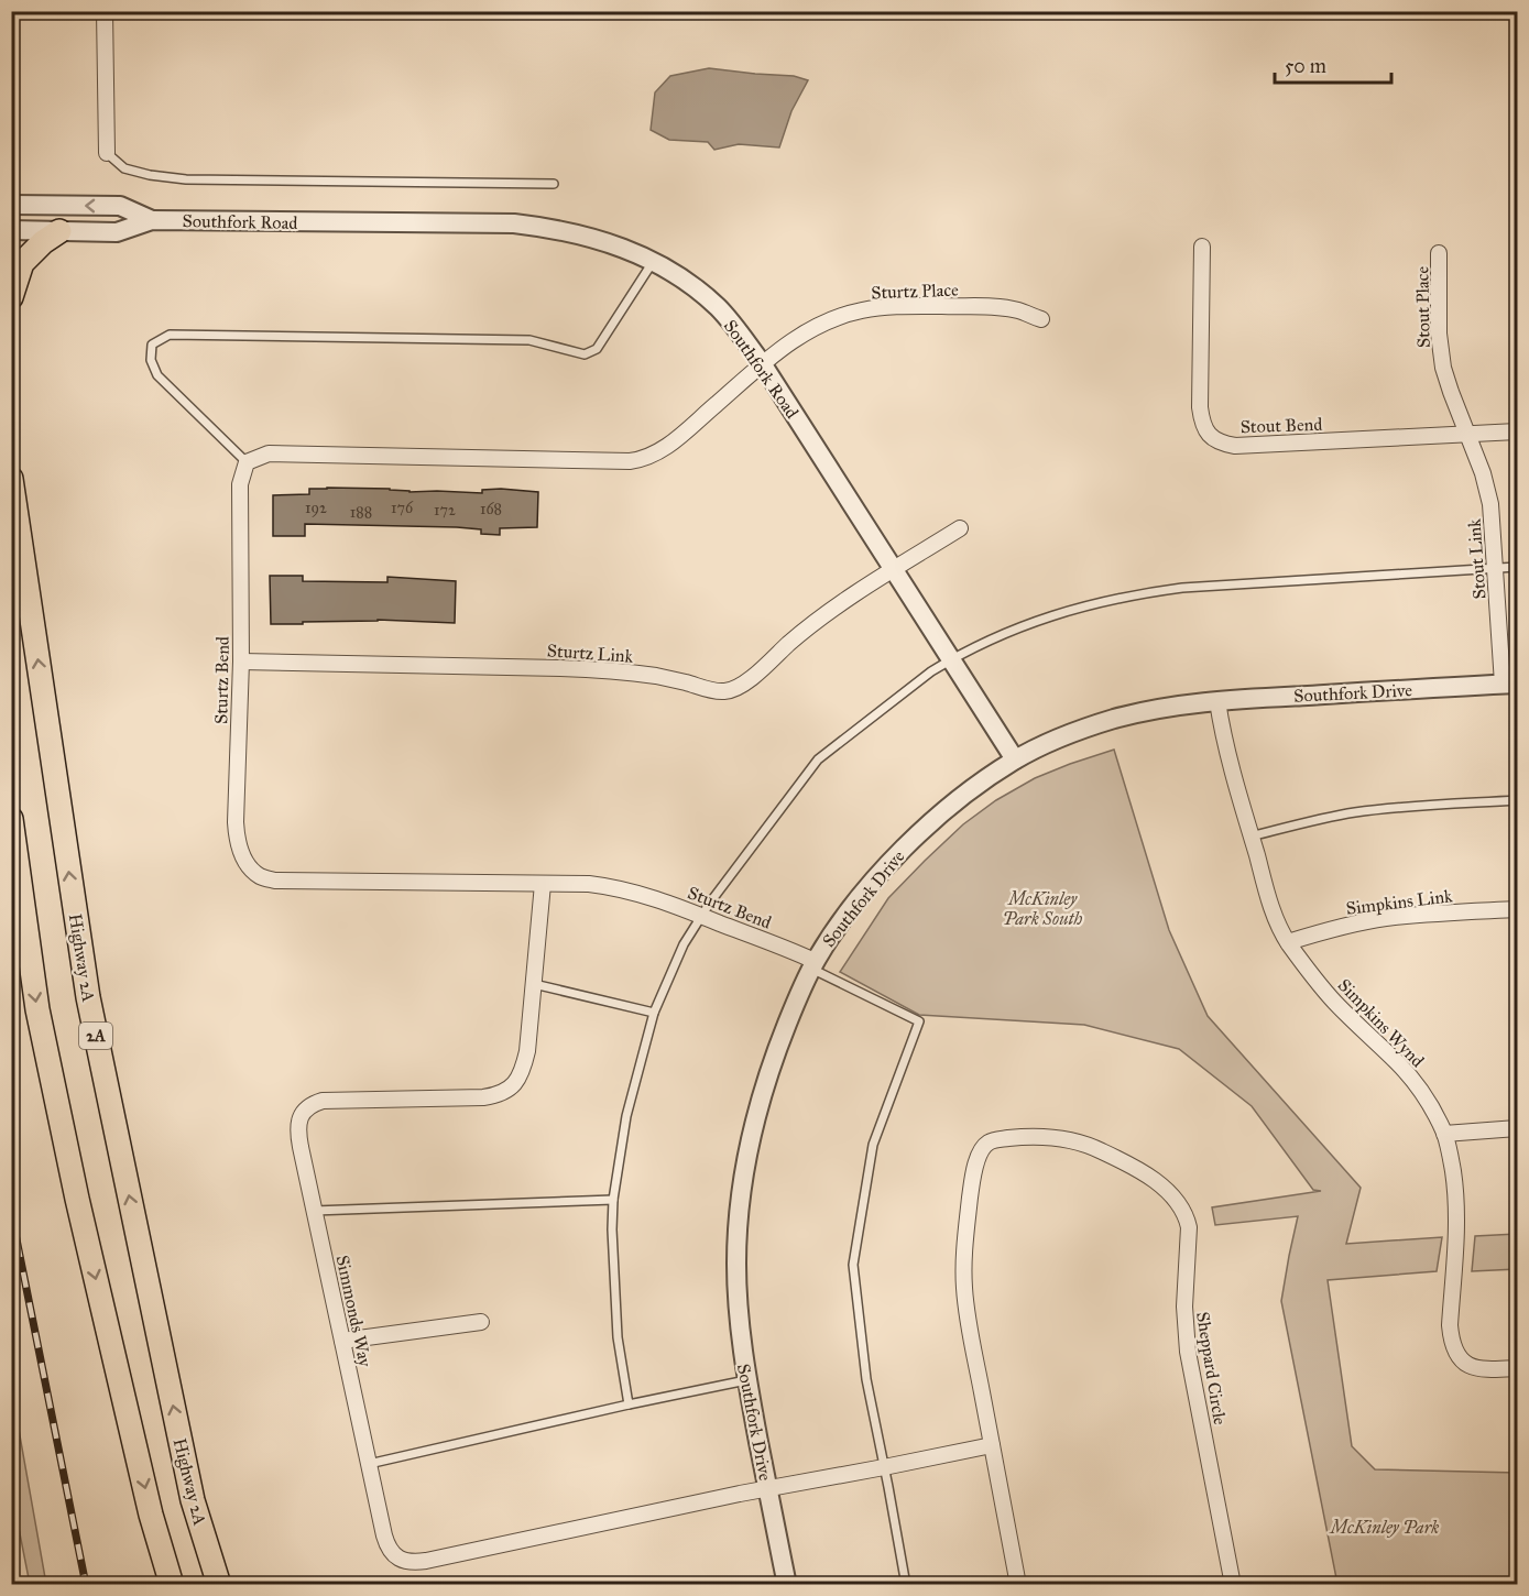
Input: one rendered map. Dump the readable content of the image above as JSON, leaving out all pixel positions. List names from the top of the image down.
{
  "streets": {
    "main road": ["Highway 2A", "2A"],
    "street": [
      "Southfork Road",
      "Sturtz Place",
      "Stout Place",
      "Stout Bend",
      "Stout Link",
      "Sturtz Link",
      "Sturtz Bend",
      "Southfork Drive",
      "Simpkins Link",
      "Simpkins Wynd",
      "Simmonds Way",
      "Sheppard Circle"
    ]
  },
  "crossings": [
    ["Southfork Road", "Sturtz Place"],
    ["Southfork Road", "Sturtz Link"],
    ["Southfork Road", "Southfork Drive"],
    ["Stout Place", "Stout Bend"],
    ["Stout Place", "Stout Link"],
    ["Stout Bend", "Stout Link"],
    ["Stout Link", "Southfork Drive"],
    ["Sturtz Link", "Sturtz Bend"],
    ["Sturtz Bend", "Southfork Drive"],
    ["Sturtz Bend", "Simmonds Way"],
    ["Southfork Drive", "Simpkins Wynd"],
    ["Southfork Drive", "Simmonds Way"],
    ["Simpkins Link", "Simpkins Wynd"]
  ],
  "parks": ["McKinley Park South", "McKinley Park"],
  "house_numbers": [
    "192",
    "176",
    "168",
    "172",
    "188"
  ],
  "scale_bar": "50 m"
}
